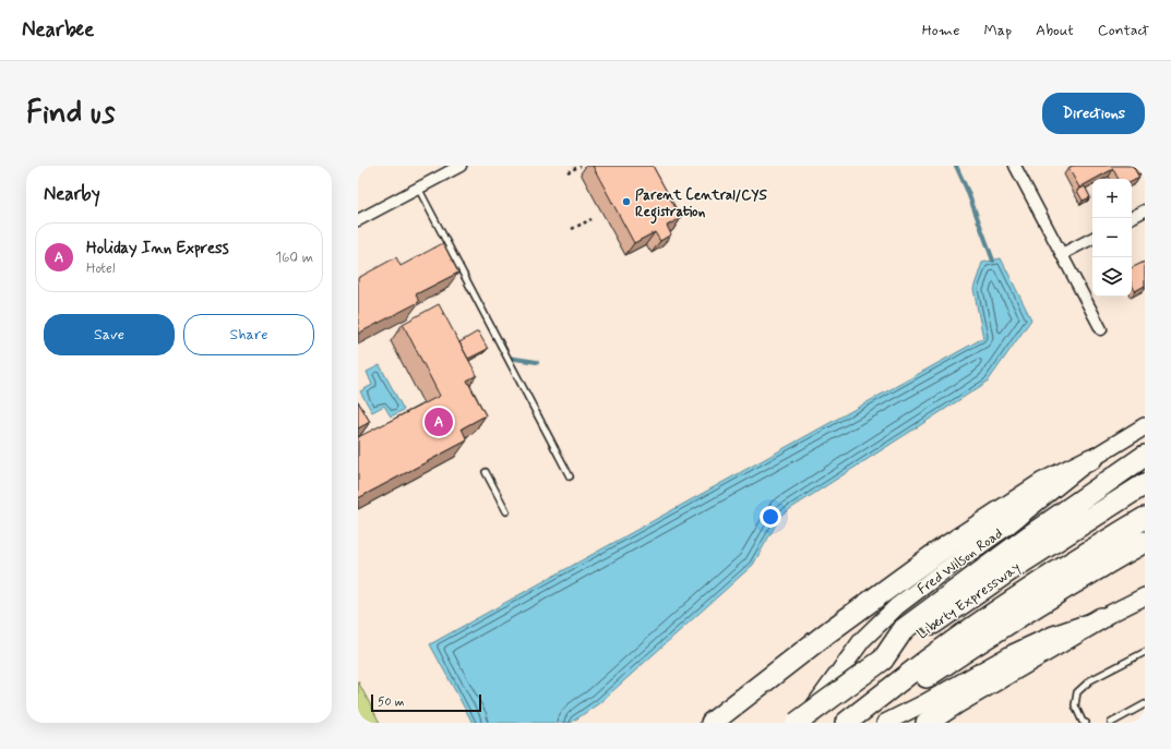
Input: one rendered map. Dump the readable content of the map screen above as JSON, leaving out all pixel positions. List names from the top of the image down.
{
  "streets": {
    "highway": ["Liberty Expressway"],
    "main road": ["Fred Wilson Road"]
  },
  "places": ["Parent Central/CYS Registration"],
  "scale_bar": "50 m",
  "page": {
    "header": "Nearbee",
    "nav": [
      "Home",
      "Map",
      "About",
      "Contact"
    ],
    "buttons": [
      "Directions",
      ["Save", "Share"]
    ],
    "title": "Find us",
    "heading": "Nearby",
    "map_buttons": ["+", "−"],
    "list": [
      {
        "mark": "A",
        "name": "Holiday Inn Express",
        "note": "Hotel",
        "value": "160 m"
      }
    ],
    "pins": "A",
    "scale": "50 m"
  }
}
